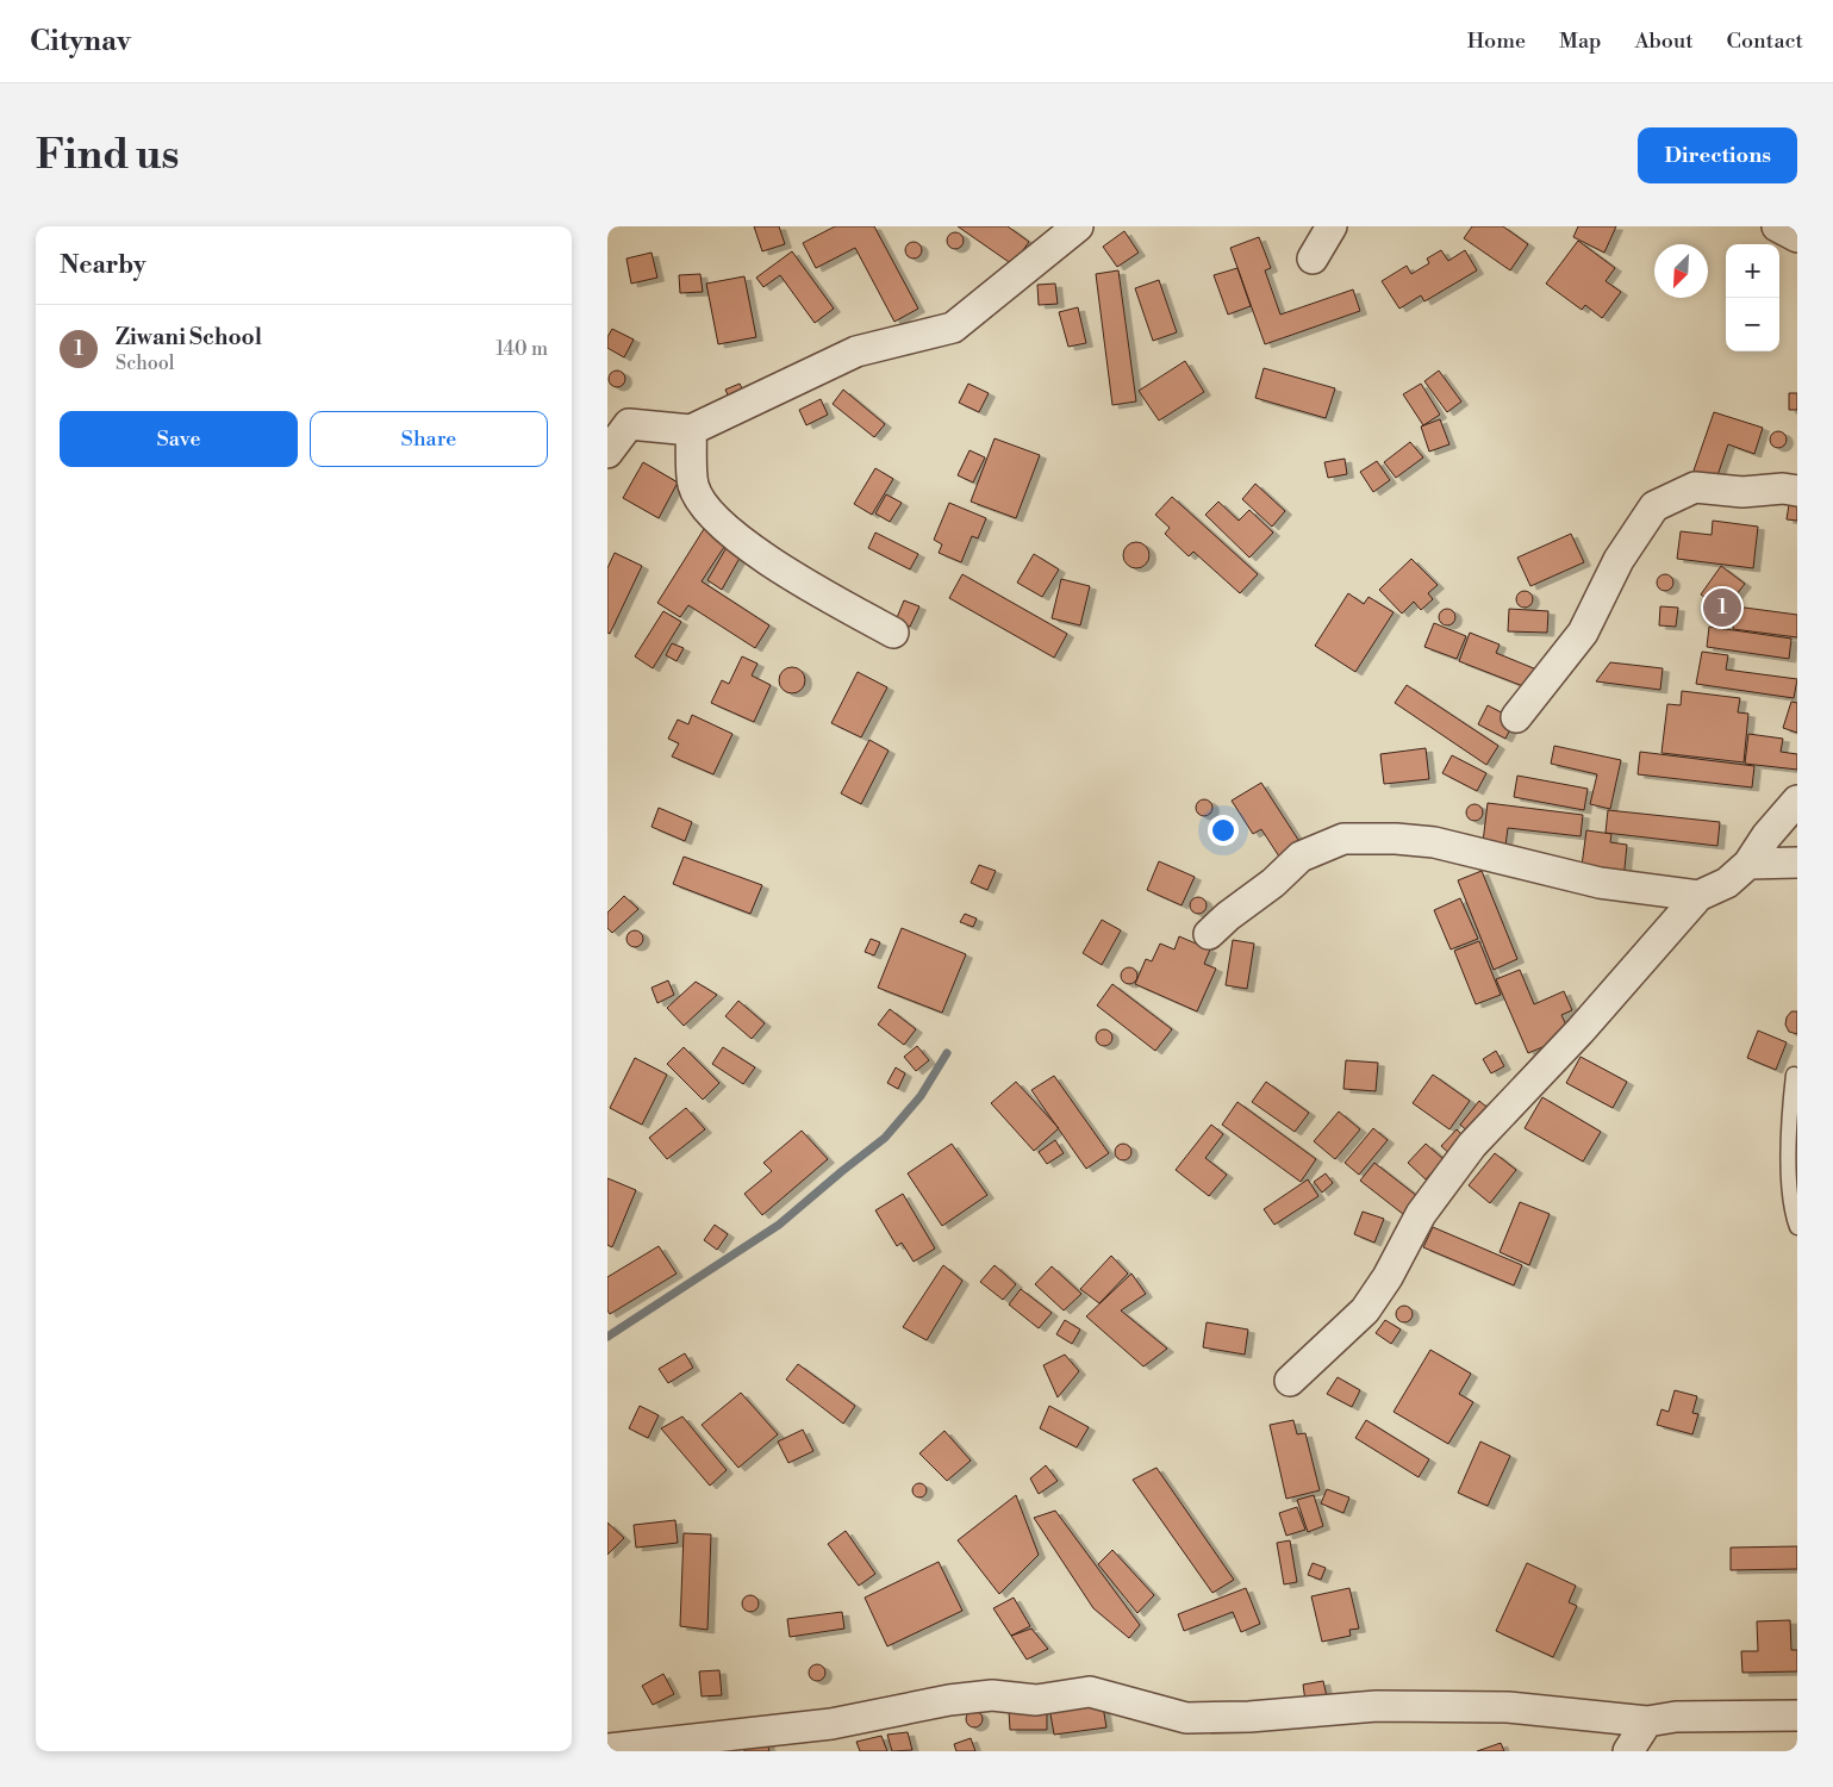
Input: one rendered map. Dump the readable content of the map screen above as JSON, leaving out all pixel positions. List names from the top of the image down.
{
  "north": "bottom left",
  "page": {
    "header": "Citynav",
    "nav": [
      "Home",
      "Map",
      "About",
      "Contact"
    ],
    "buttons": [
      "Directions",
      ["Save", "Share"]
    ],
    "title": "Find us",
    "heading": "Nearby",
    "map_buttons": ["+", "−"],
    "list": [
      {
        "mark": "1",
        "name": "Ziwani School",
        "note": "School",
        "value": "140 m"
      }
    ],
    "pins": "1"
  }
}
